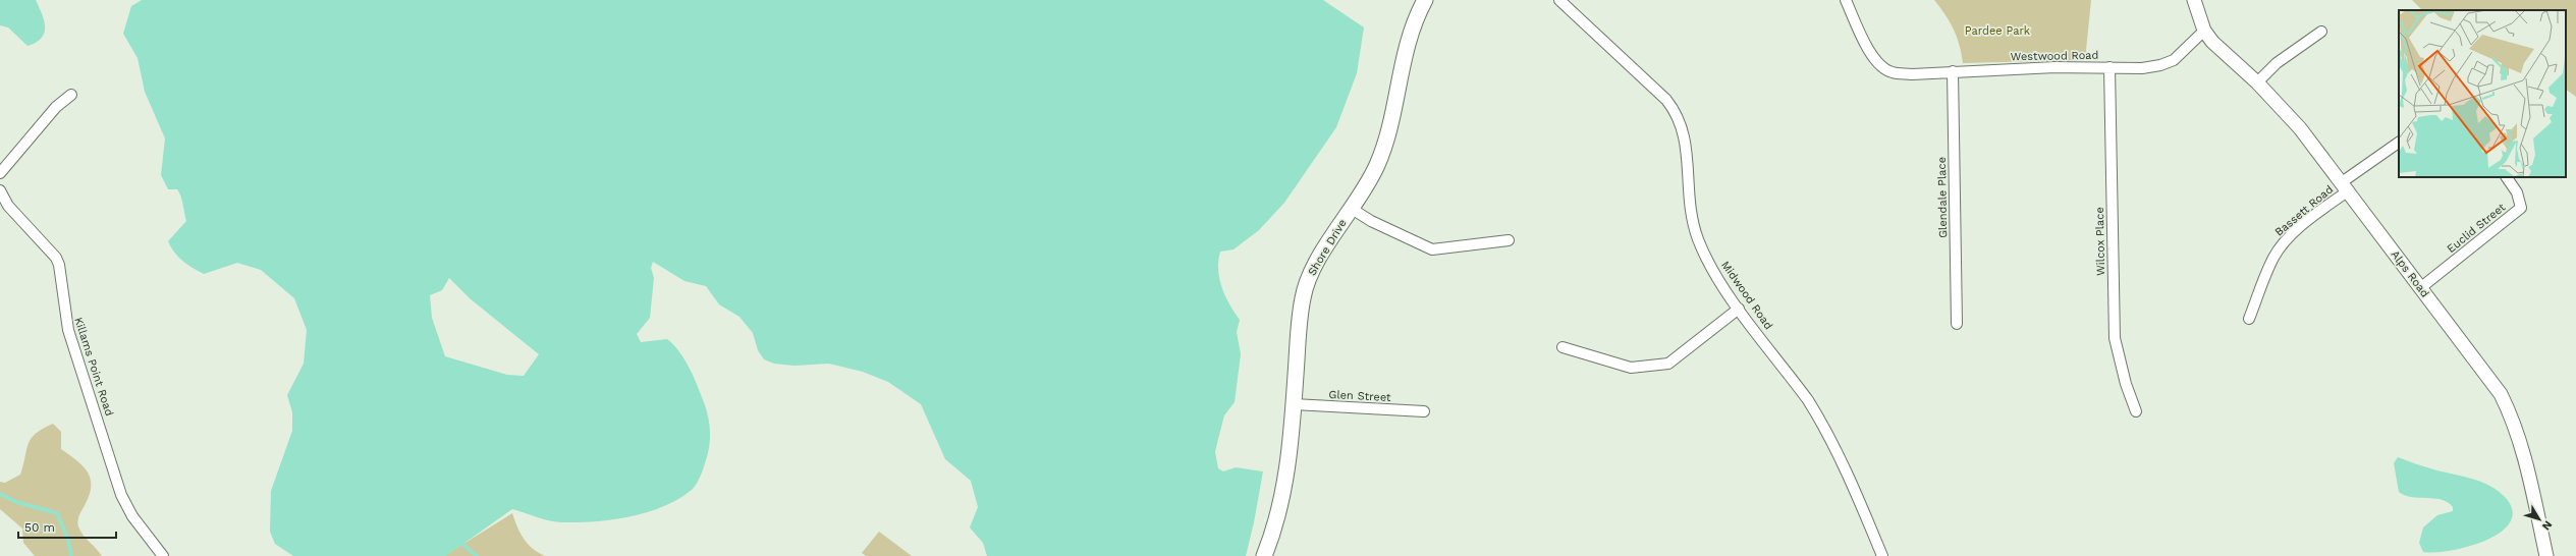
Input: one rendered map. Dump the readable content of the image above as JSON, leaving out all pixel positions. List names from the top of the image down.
{
  "streets": {
    "main road": ["Shore Drive"],
    "street": [
      "Westwood Road",
      "Glendale Place",
      "Bassett Road",
      "Euclid Street",
      "Wilcox Place",
      "Alps Road",
      "Midwood Road",
      "Killams Point Road",
      "Glen Street"
    ]
  },
  "crossings": [
    ["Westwood Road", "Glendale Place"],
    ["Westwood Road", "Wilcox Place"],
    ["Westwood Road", "Alps Road"],
    ["Bassett Road", "Alps Road"],
    ["Euclid Street", "Alps Road"],
    ["Shore Drive", "Glen Street"]
  ],
  "parks": ["Pardee Park"],
  "scale_bar": "50 m",
  "north": "bottom right"
}
